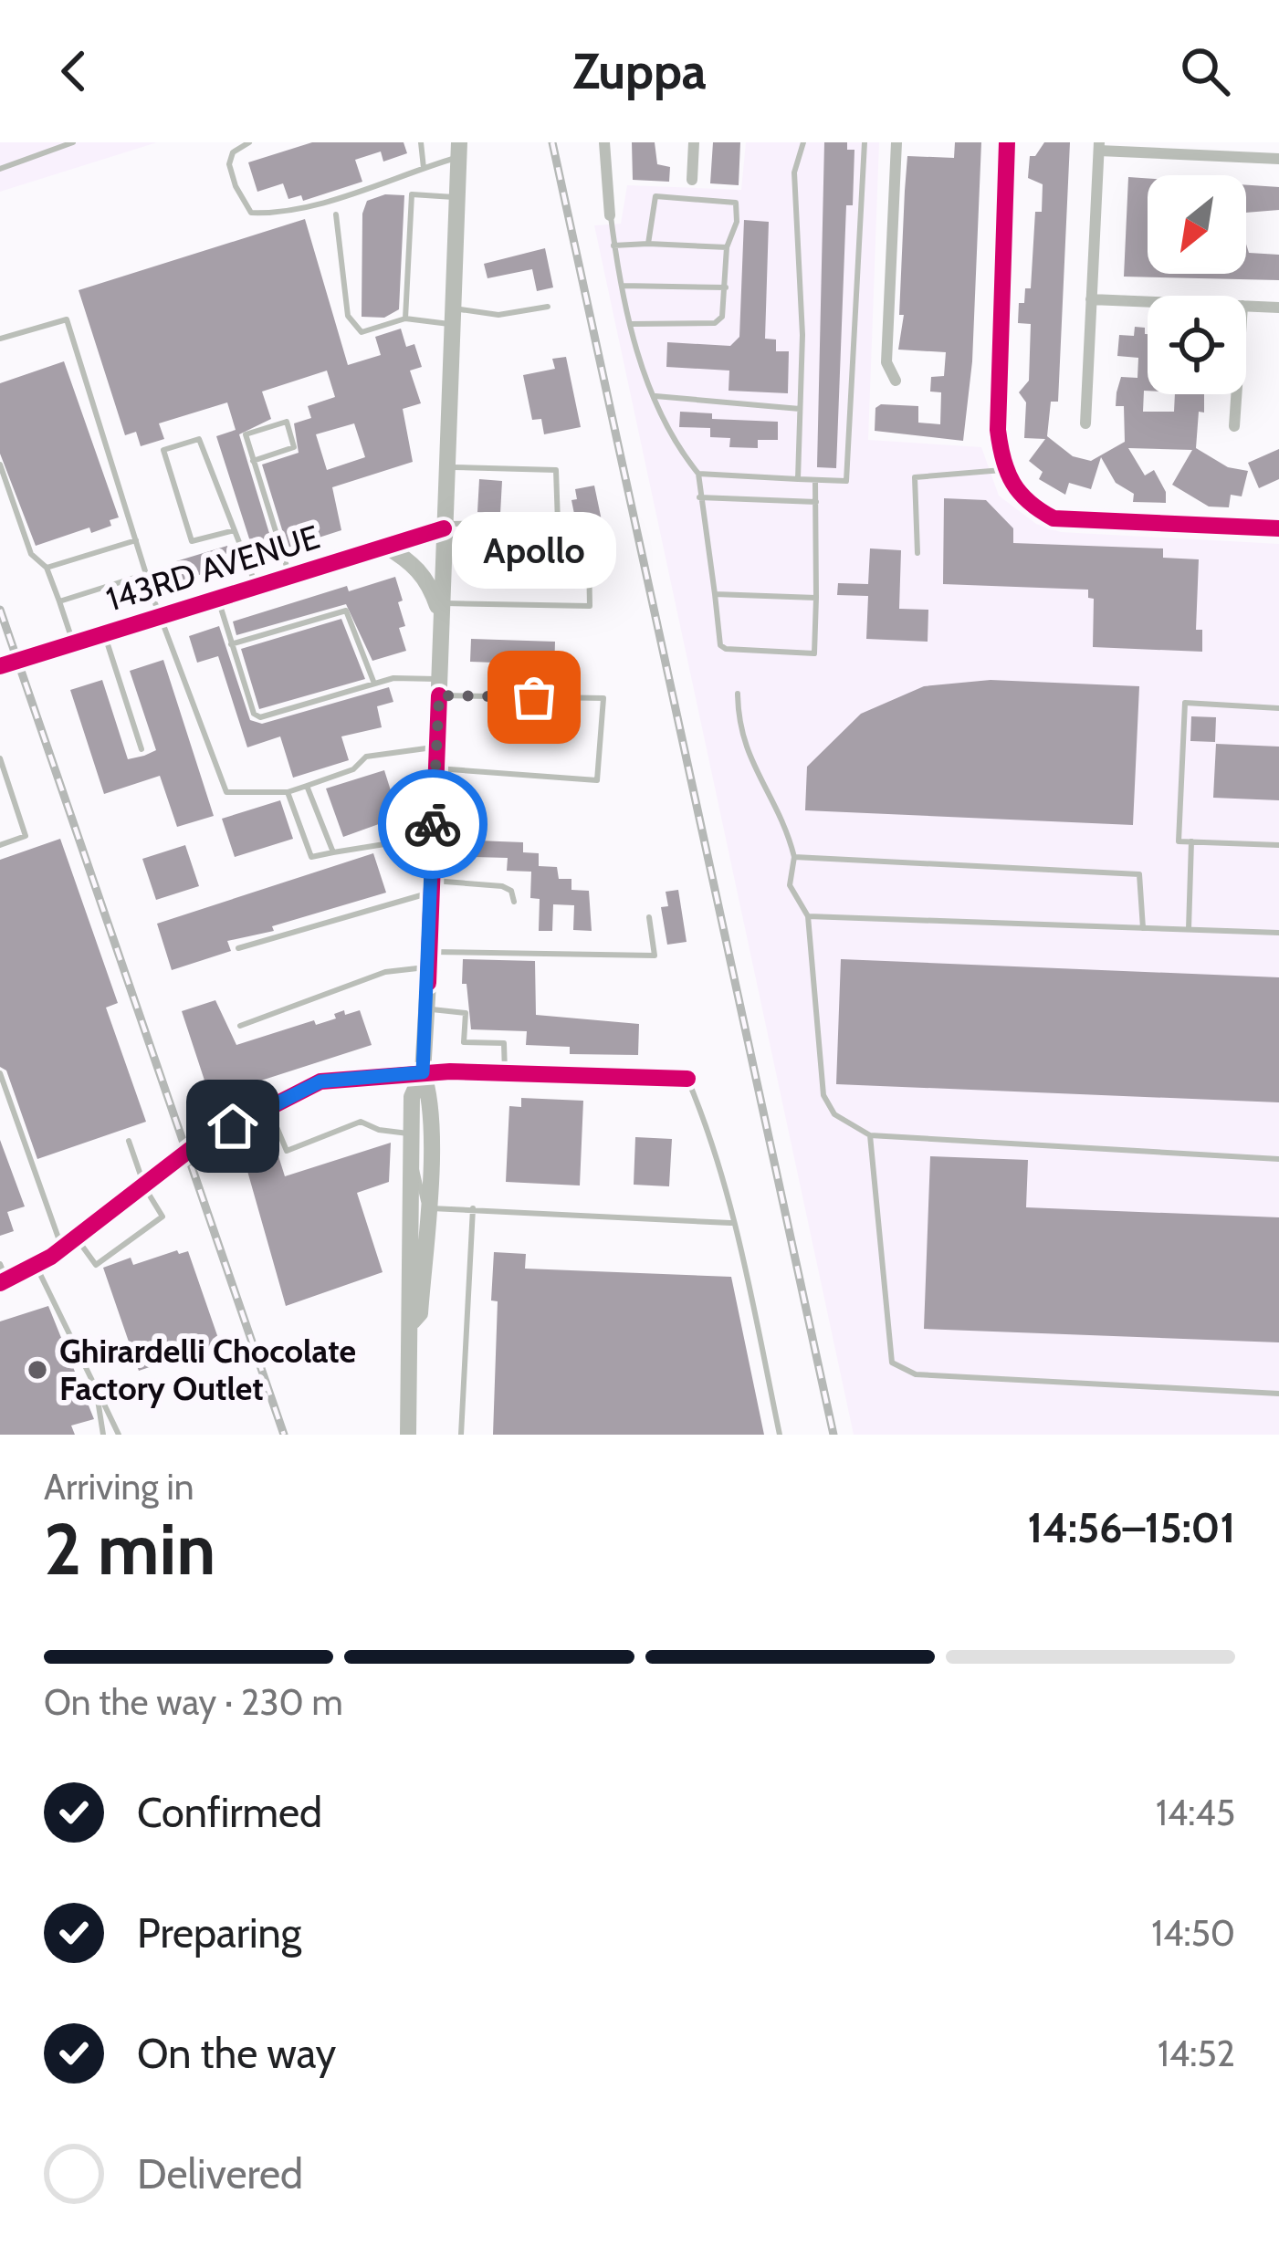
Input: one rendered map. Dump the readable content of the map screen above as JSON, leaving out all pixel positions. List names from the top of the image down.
{
  "streets": {
    "main road": ["143RD AVENUE"]
  },
  "places": ["Apollo", "Ghirardelli Chocolate Factory Outlet"],
  "north": "bottom left",
  "page": {
    "header": "Zuppa",
    "bubble": "Apollo",
    "heading": ["2 min", "Arriving in", "14:56–15:01"],
    "bar": "On the way · 230 m",
    "list": [
      ["Confirmed", "14:45"],
      ["Preparing", "14:50"],
      ["On the way", "14:52"],
      "Delivered"
    ]
  }
}
